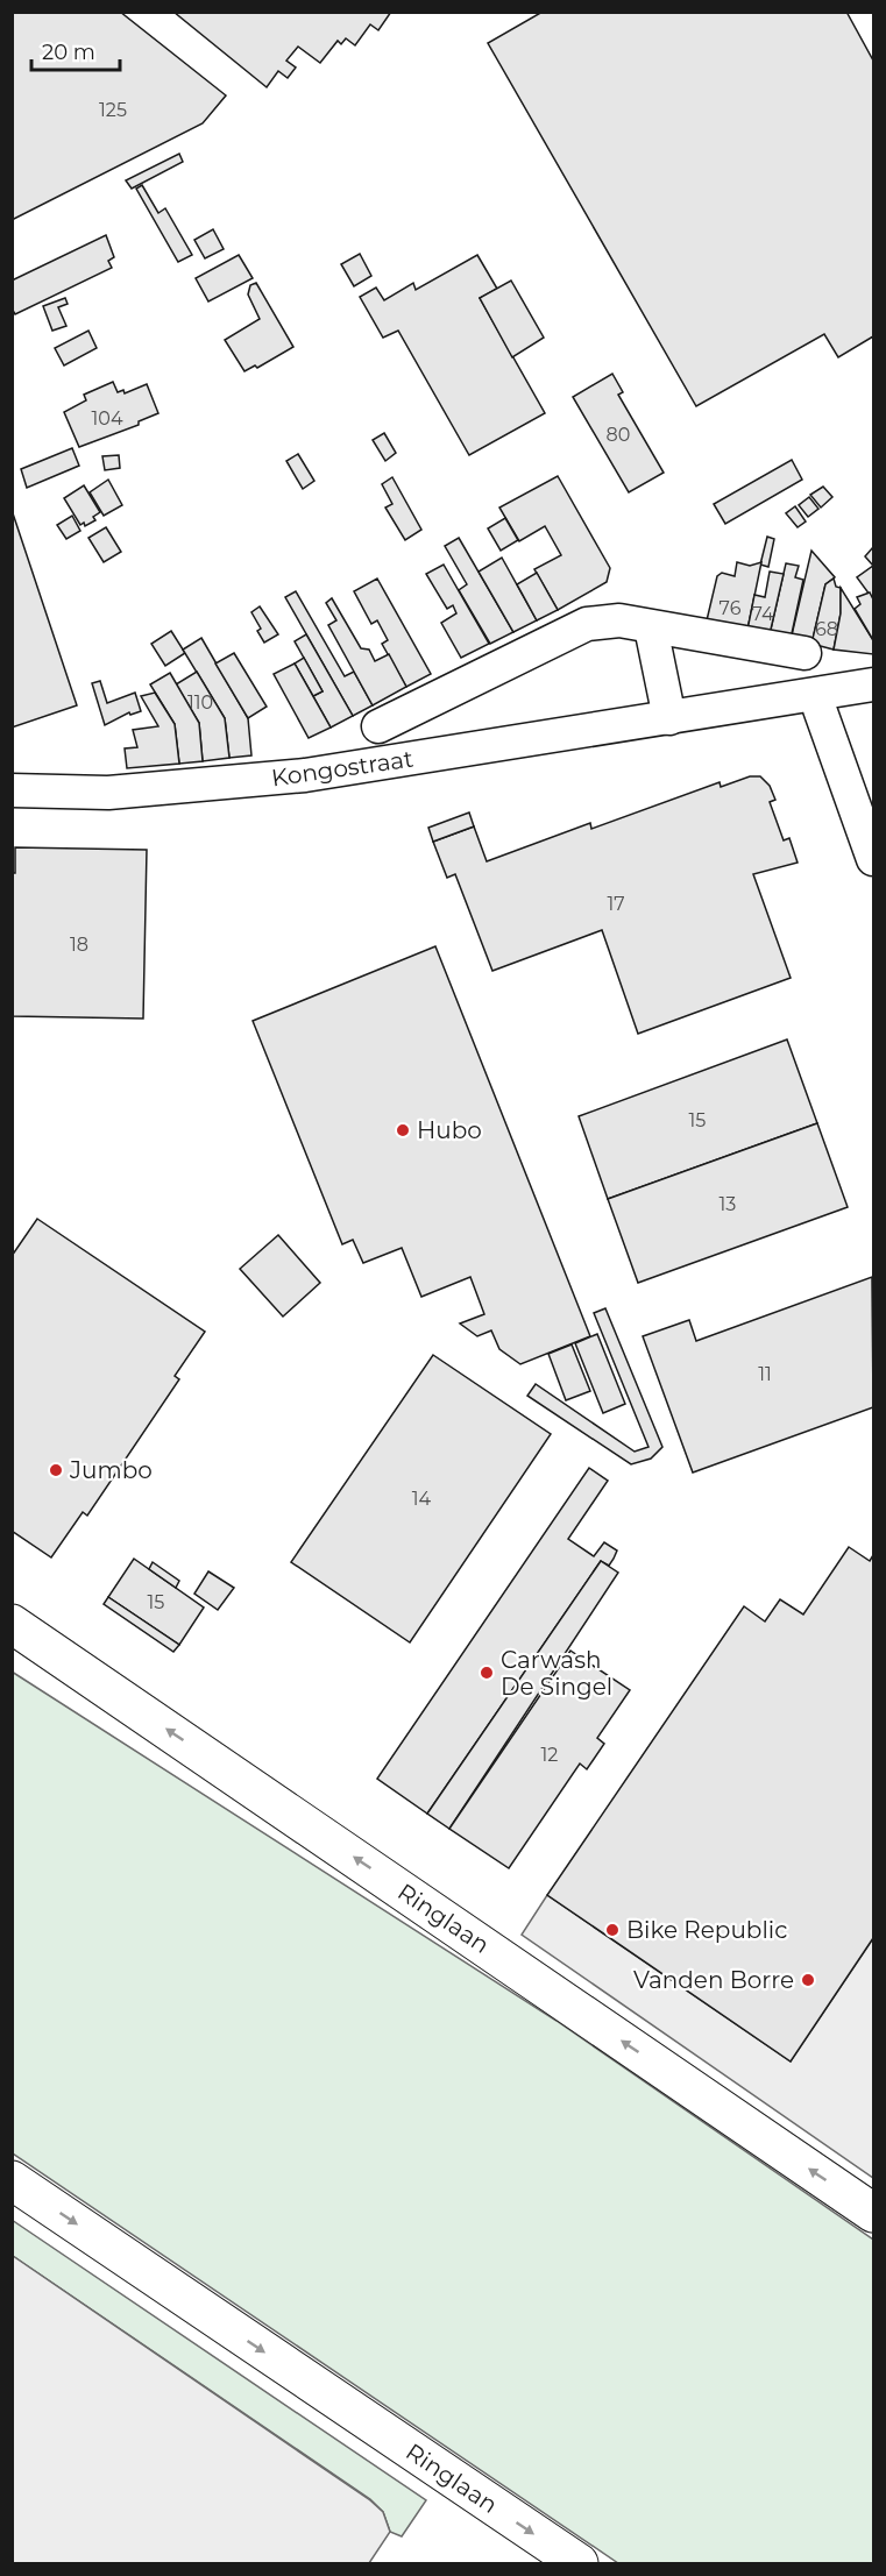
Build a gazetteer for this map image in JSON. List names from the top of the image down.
{
  "streets": {
    "main road": ["Ringlaan"],
    "street": ["Kongostraat"]
  },
  "places": [
    "Hubo",
    "Jumbo",
    "Carwash De Singel",
    "Bike Republic",
    "Vanden Borre"
  ],
  "house_numbers": [
    "125",
    "104",
    "80",
    "76",
    "74",
    "68",
    "110",
    "17",
    "18",
    "15",
    "13",
    "11",
    "14",
    "15",
    "12"
  ],
  "scale_bar": "20 m"
}
